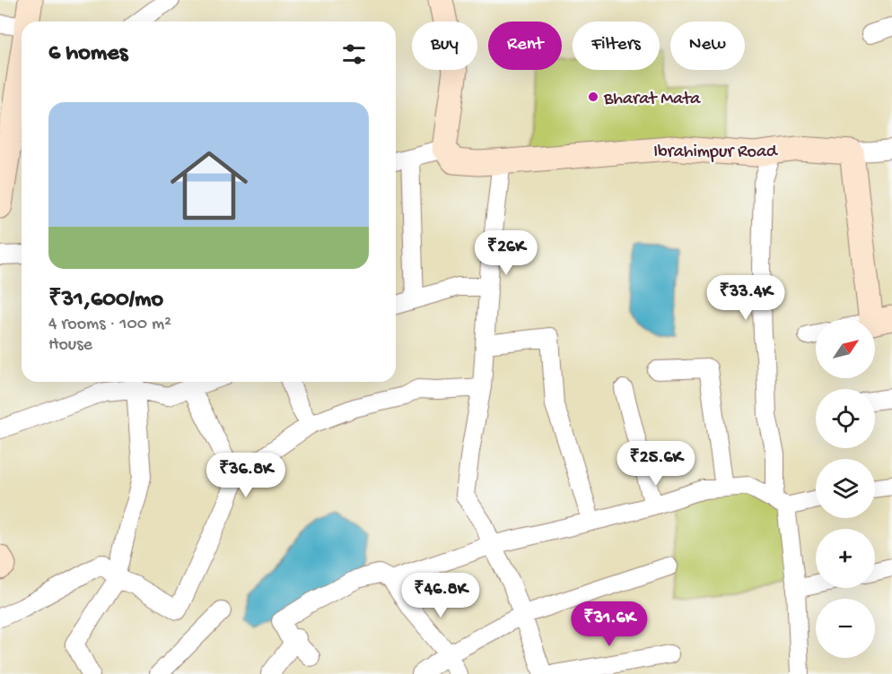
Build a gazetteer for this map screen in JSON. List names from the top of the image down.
{
  "streets": {
    "street": ["Ibrahimpur Road"]
  },
  "places": ["Bharat Mata"],
  "north": "top right",
  "page": {
    "chip": [
      "Buy",
      "Rent",
      "Filters",
      "New"
    ],
    "heading": "6 homes",
    "list": [
      {
        "name": "₹31,600/mo",
        "note": "4 rooms · 100 m² · House"
      }
    ],
    "price": [
      "₹26K",
      "₹33.4K",
      "₹25.6K",
      "₹36.8K",
      "₹46.8K",
      "₹31.6K"
    ],
    "map_buttons": ["+", "−"]
  }
}
